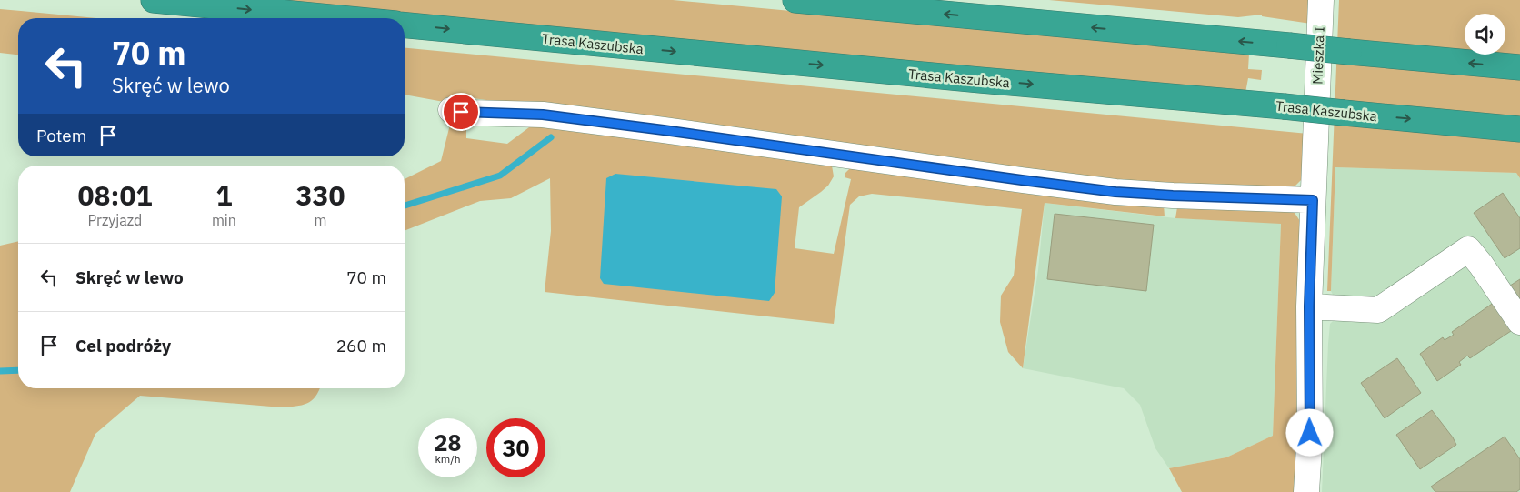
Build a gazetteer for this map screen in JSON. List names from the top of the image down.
{
  "streets": {
    "highway": ["Trasa Kaszubska"],
    "street": ["Mieszka I"]
  },
  "page": {
    "turn": ["70 m", "Skręć w lewo"],
    "then": "Potem",
    "eta": [
      "08:01",
      "Przyjazd",
      "1",
      "min",
      "330",
      "m"
    ],
    "list": [
      {
        "name": "Skręć w lewo",
        "value": "70 m"
      },
      {
        "name": "Cel podróży",
        "value": "260 m"
      }
    ],
    "speed": "28 km/h",
    "limit": "30"
  }
}
